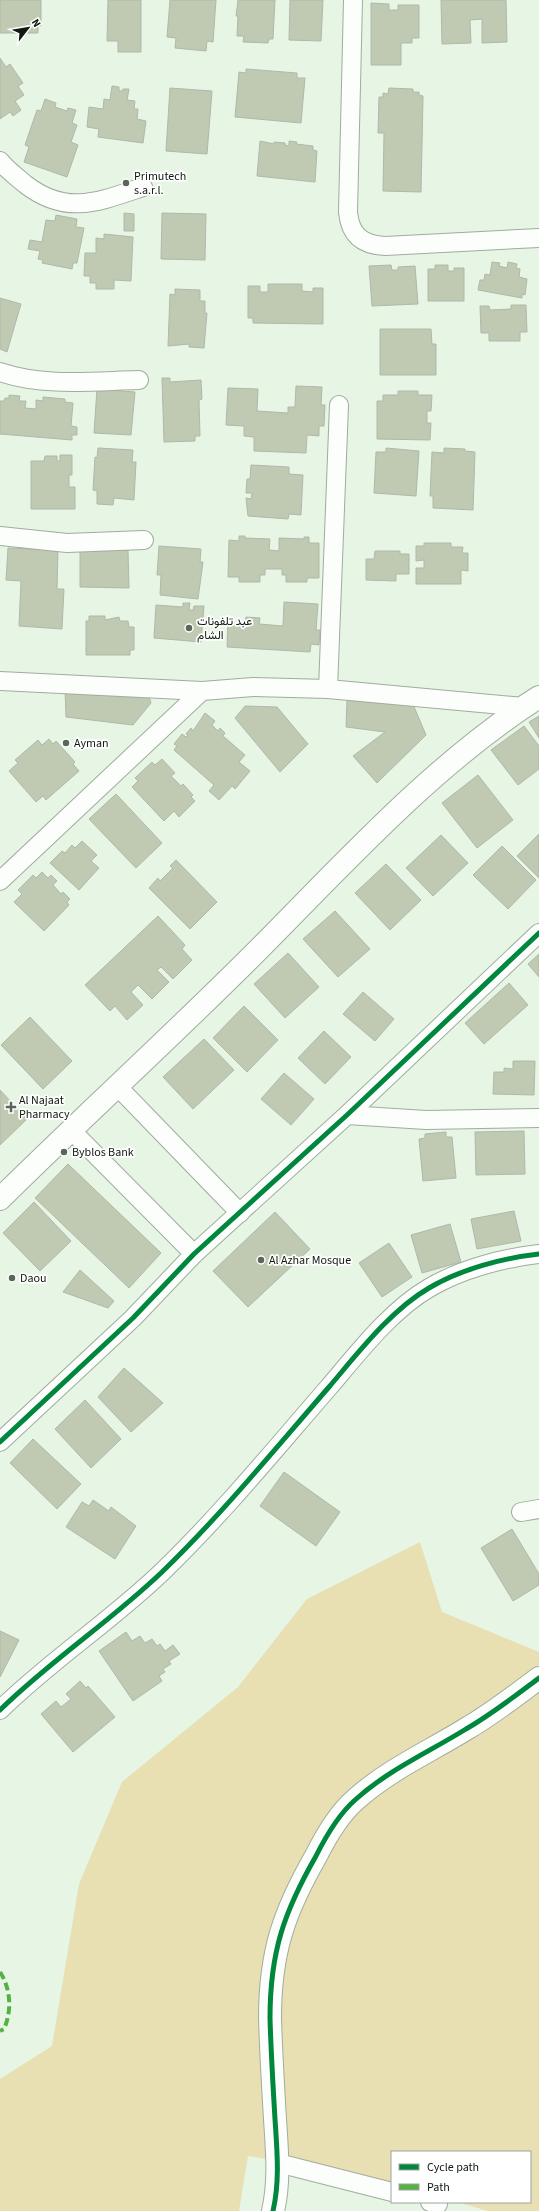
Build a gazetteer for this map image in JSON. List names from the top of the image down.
{
  "places": {
    "other": [
      "Primutech s.a.r.l.",
      "عبد تلفونات الشام",
      "Ayman",
      "Byblos Bank",
      "Al Azhar Mosque",
      "Daou"
    ],
    "health": ["Al Najaat Pharmacy"]
  },
  "legend": ["Cycle path", "Path"],
  "north": "top right"
}
